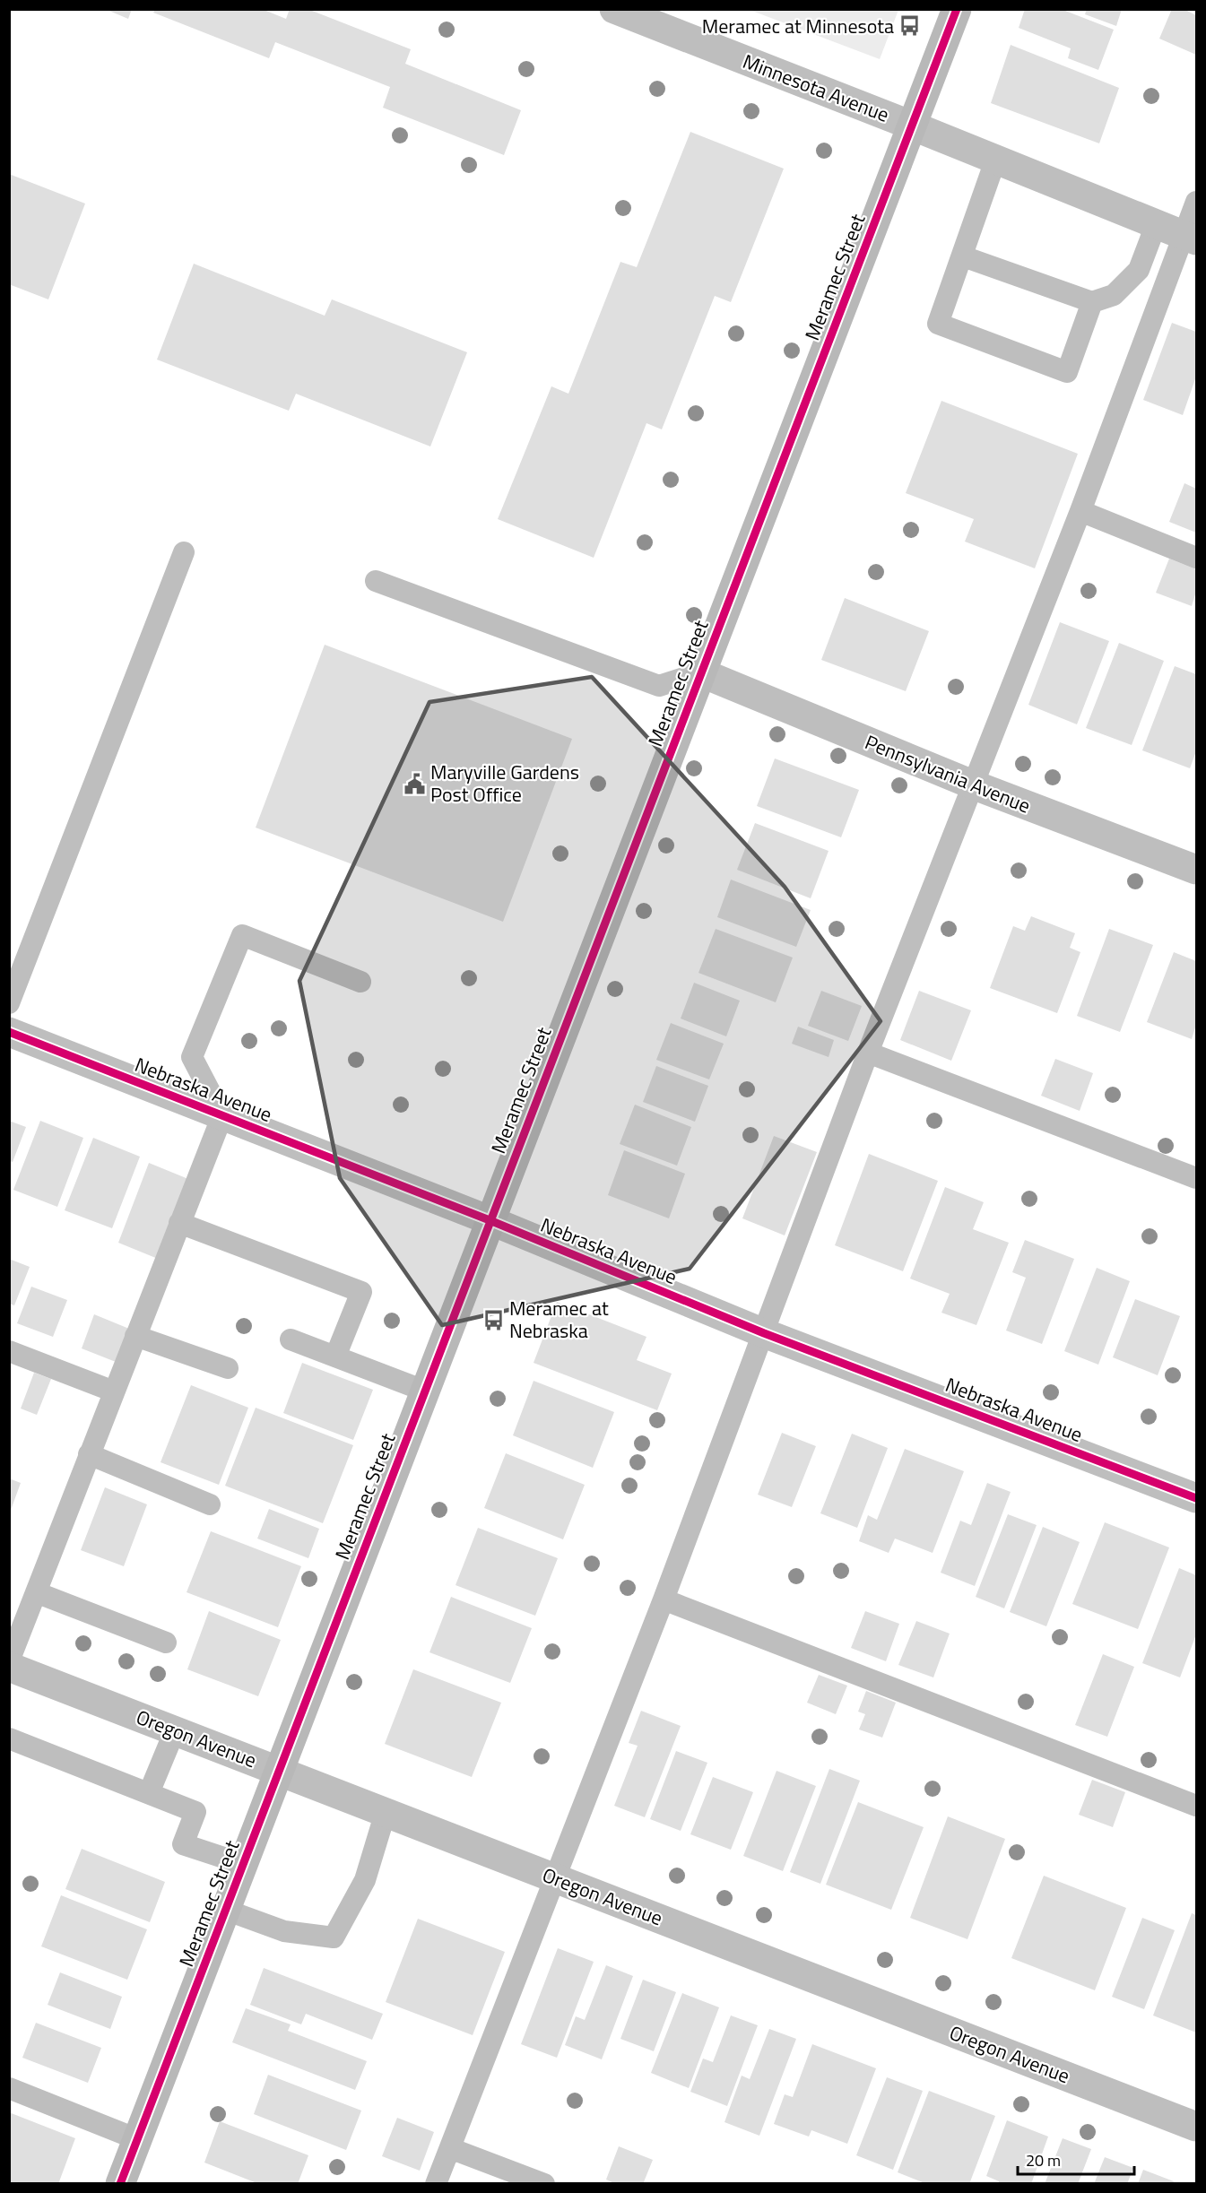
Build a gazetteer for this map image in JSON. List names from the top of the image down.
{
  "streets": {
    "street": [
      "Minnesota Avenue",
      "Meramec Street",
      "Pennsylvania Avenue",
      "Nebraska Avenue",
      "Oregon Avenue"
    ]
  },
  "crossings": [
    ["Minnesota Avenue", "Meramec Street"],
    ["Meramec Street", "Pennsylvania Avenue"],
    ["Meramec Street", "Nebraska Avenue"],
    ["Meramec Street", "Oregon Avenue"]
  ],
  "places": {
    "bus stop": ["Meramec at Minnesota", "Meramec at Nebraska"],
    "public building": ["Maryville Gardens Post Office"]
  },
  "scale_bar": "20 m"
}
